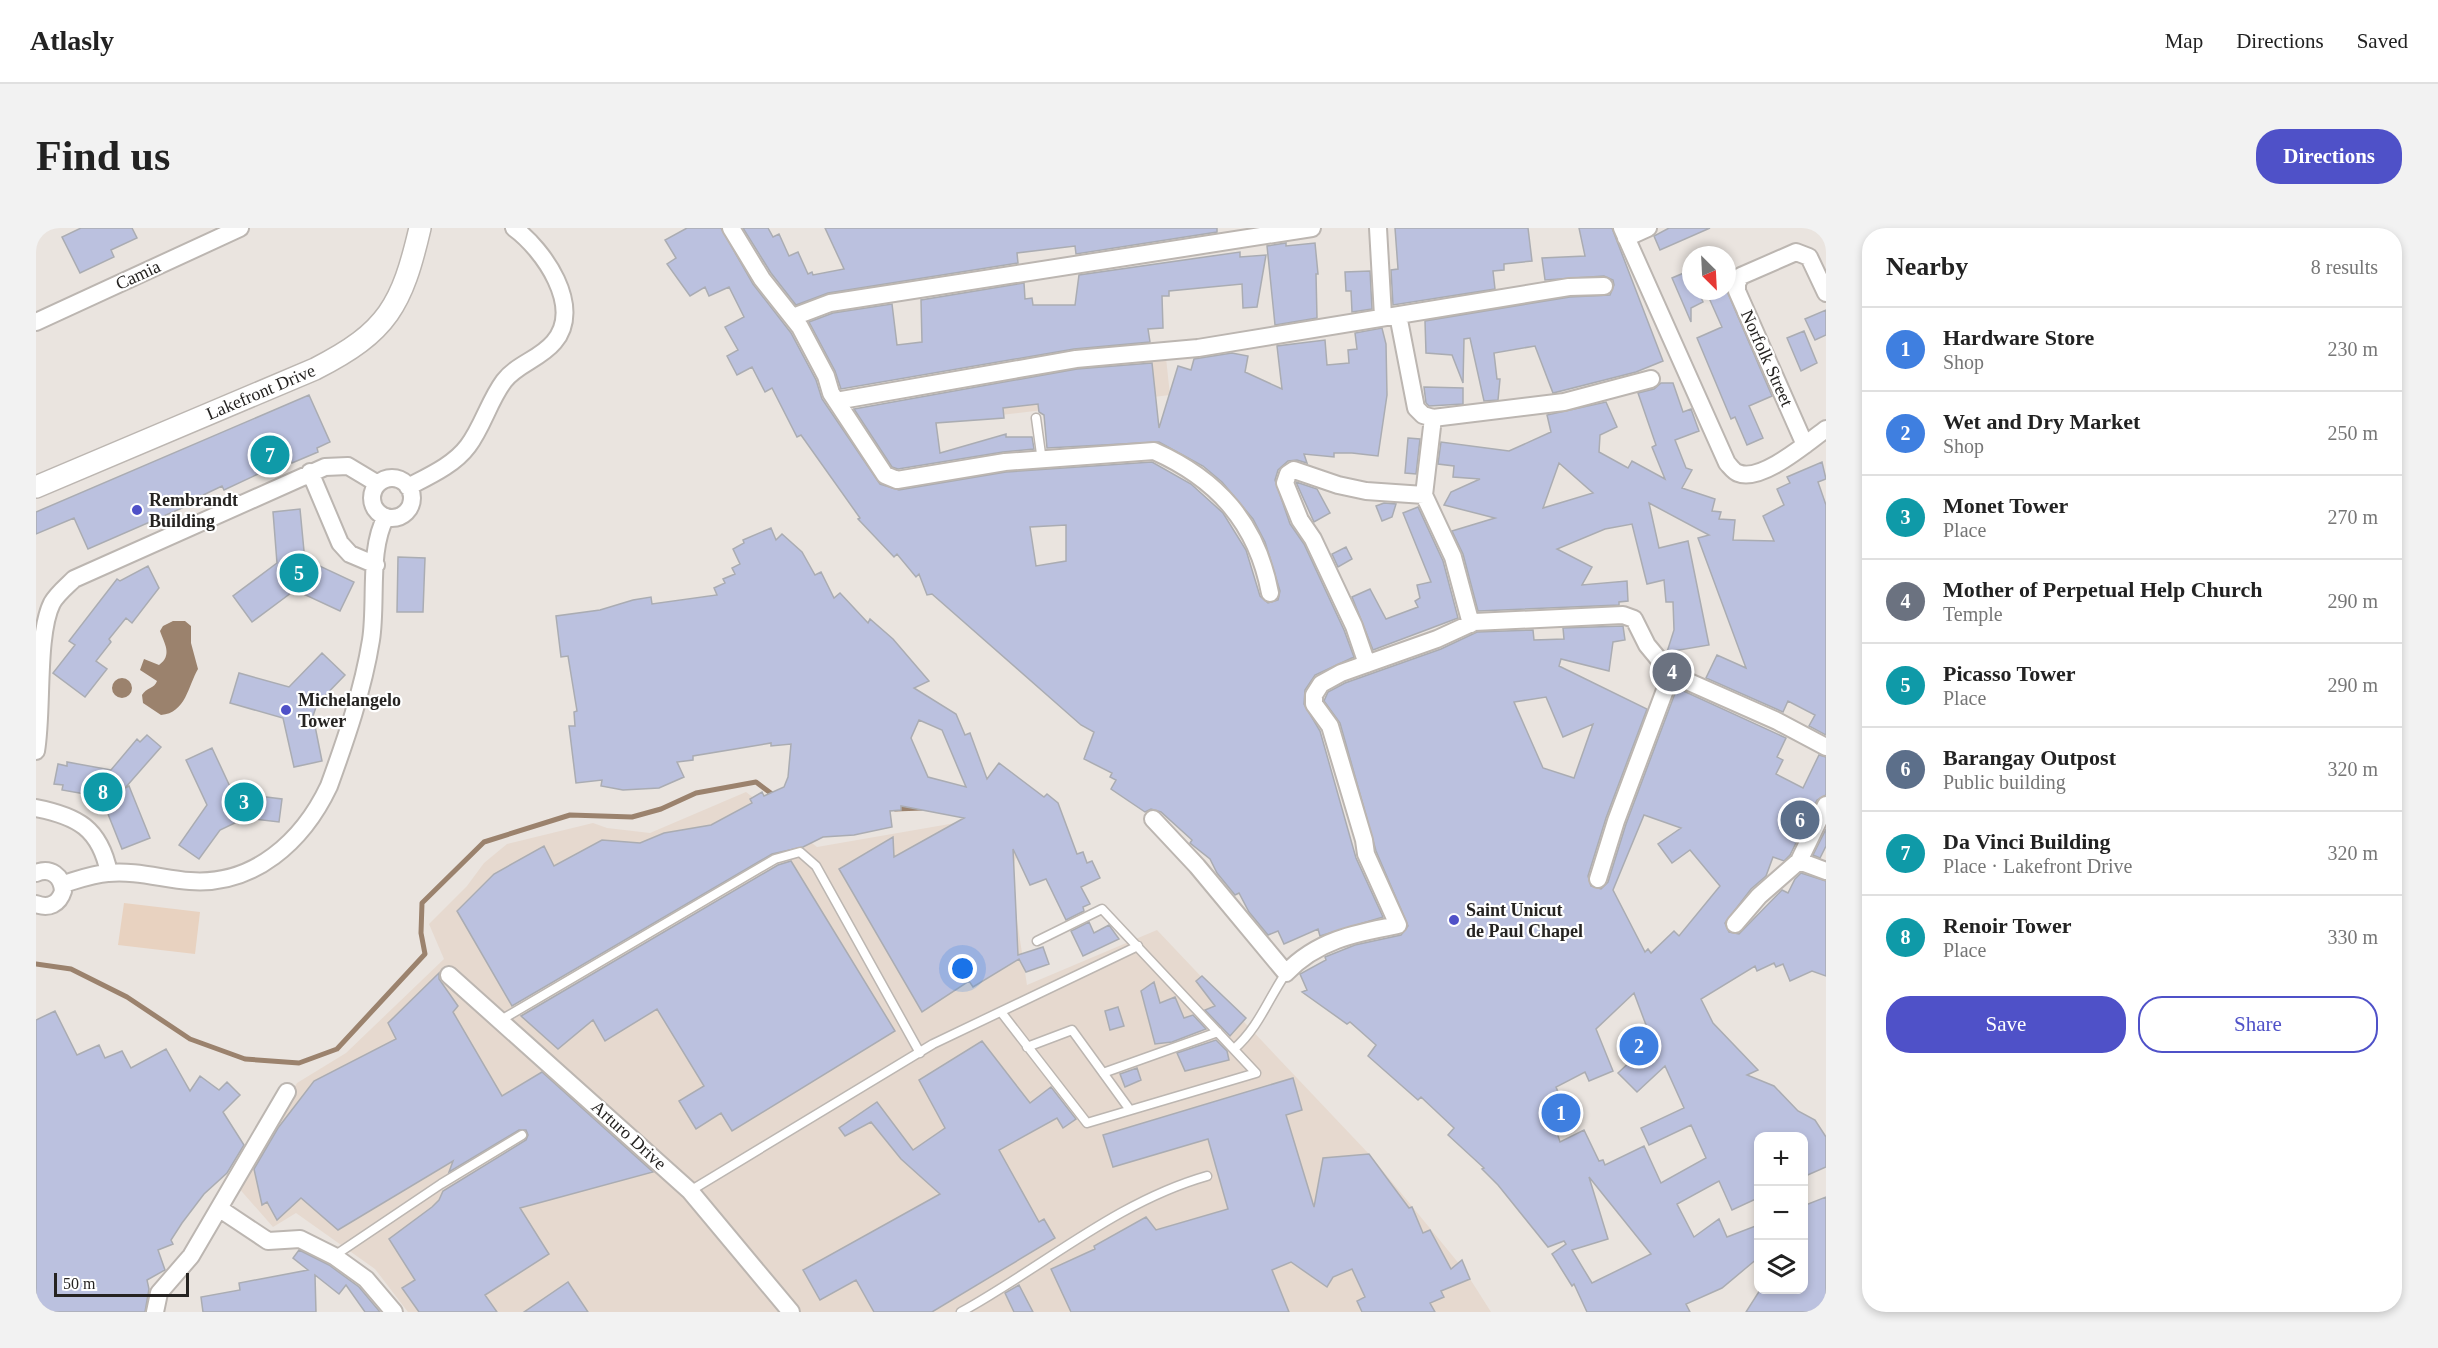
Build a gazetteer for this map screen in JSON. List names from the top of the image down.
{
  "streets": {
    "street": [
      "Camia",
      "Norfolk Street",
      "Lakefront Drive",
      "Arturo Drive"
    ]
  },
  "places": ["Rembrandt Building", "Michelangelo Tower", "Saint Unicut de Paul Chapel"],
  "scale_bar": "50 m",
  "north": "bottom right",
  "page": {
    "header": "Atlasly",
    "nav": ["Map", "Directions", "Saved"],
    "buttons": [
      "Directions",
      ["Save", "Share"]
    ],
    "title": "Find us",
    "heading": ["Nearby", "8 results"],
    "list": [
      {
        "mark": "1",
        "name": "Hardware Store",
        "note": "Shop",
        "value": "230 m"
      },
      {
        "mark": "2",
        "name": "Wet and Dry Market",
        "note": "Shop",
        "value": "250 m"
      },
      {
        "mark": "3",
        "name": "Monet Tower",
        "note": "Place",
        "value": "270 m"
      },
      {
        "mark": "4",
        "name": "Mother of Perpetual Help Church",
        "note": "Temple",
        "value": "290 m"
      },
      {
        "mark": "5",
        "name": "Picasso Tower",
        "note": "Place",
        "value": "290 m"
      },
      {
        "mark": "6",
        "name": "Barangay Outpost",
        "note": "Public building",
        "value": "320 m"
      },
      {
        "mark": "7",
        "name": "Da Vinci Building",
        "note": "Place · Lakefront Drive",
        "value": "320 m"
      },
      {
        "mark": "8",
        "name": "Renoir Tower",
        "note": "Place",
        "value": "330 m"
      }
    ],
    "pins": [
      "7",
      "5",
      "4",
      "8",
      "3",
      "6",
      "2",
      "1"
    ],
    "map_buttons": ["+", "−"],
    "scale": "50 m"
  }
}
